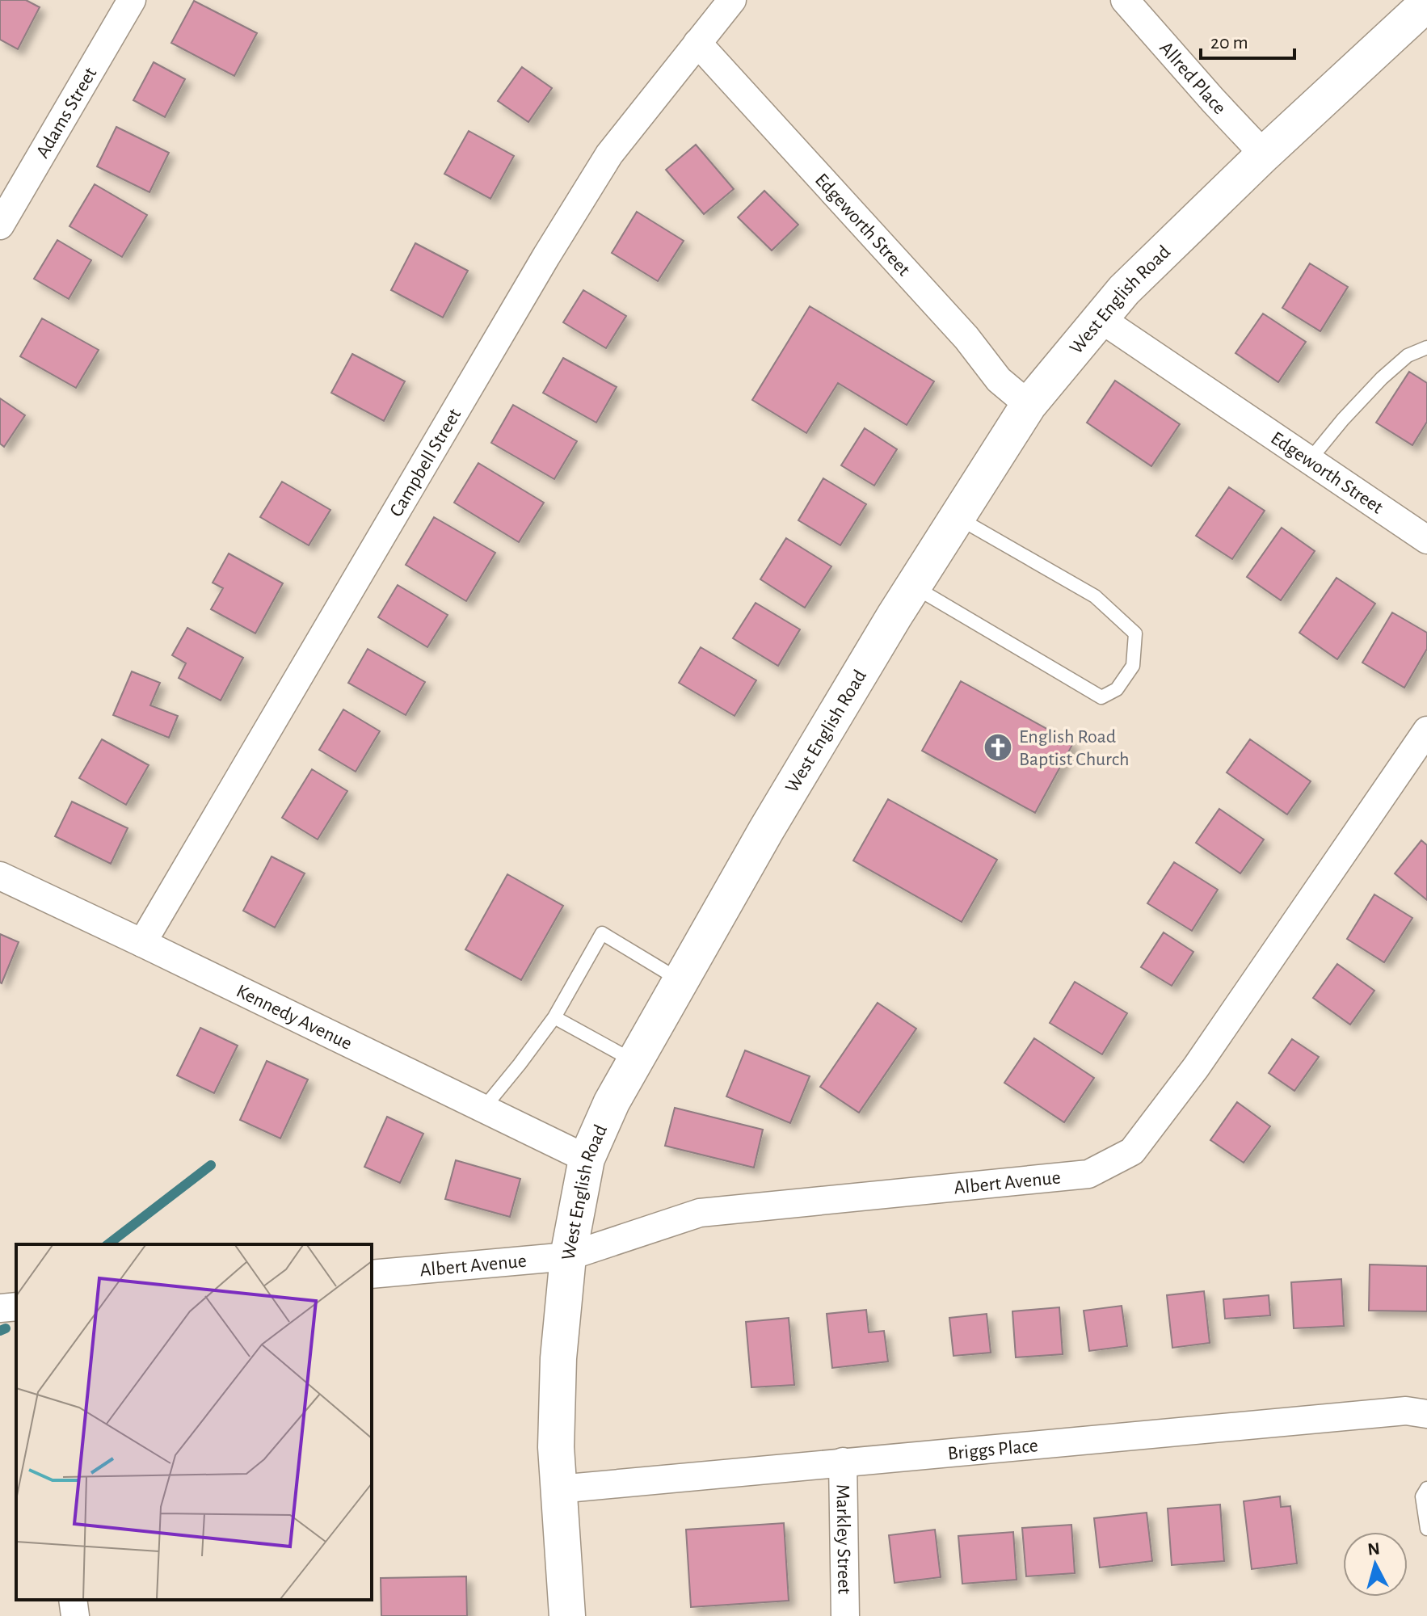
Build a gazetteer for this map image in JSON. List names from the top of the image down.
{
  "streets": {
    "main road": ["West English Road"],
    "street": [
      "Allred Place",
      "Adams Street",
      "Edgeworth Street",
      "Campbell Street",
      "Kennedy Avenue",
      "Albert Avenue",
      "Briggs Place",
      "Markley Street"
    ]
  },
  "crossings": [
    ["Allred Place", "West English Road"],
    ["Edgeworth Street", "West English Road"],
    ["Edgeworth Street", "Campbell Street"],
    ["West English Road", "Kennedy Avenue"],
    ["West English Road", "Albert Avenue"],
    ["West English Road", "Briggs Place"],
    ["Campbell Street", "Kennedy Avenue"],
    ["Briggs Place", "Markley Street"]
  ],
  "places": {
    "church": ["English Road Baptist Church"]
  },
  "scale_bar": "20 m",
  "north": "top"
}
